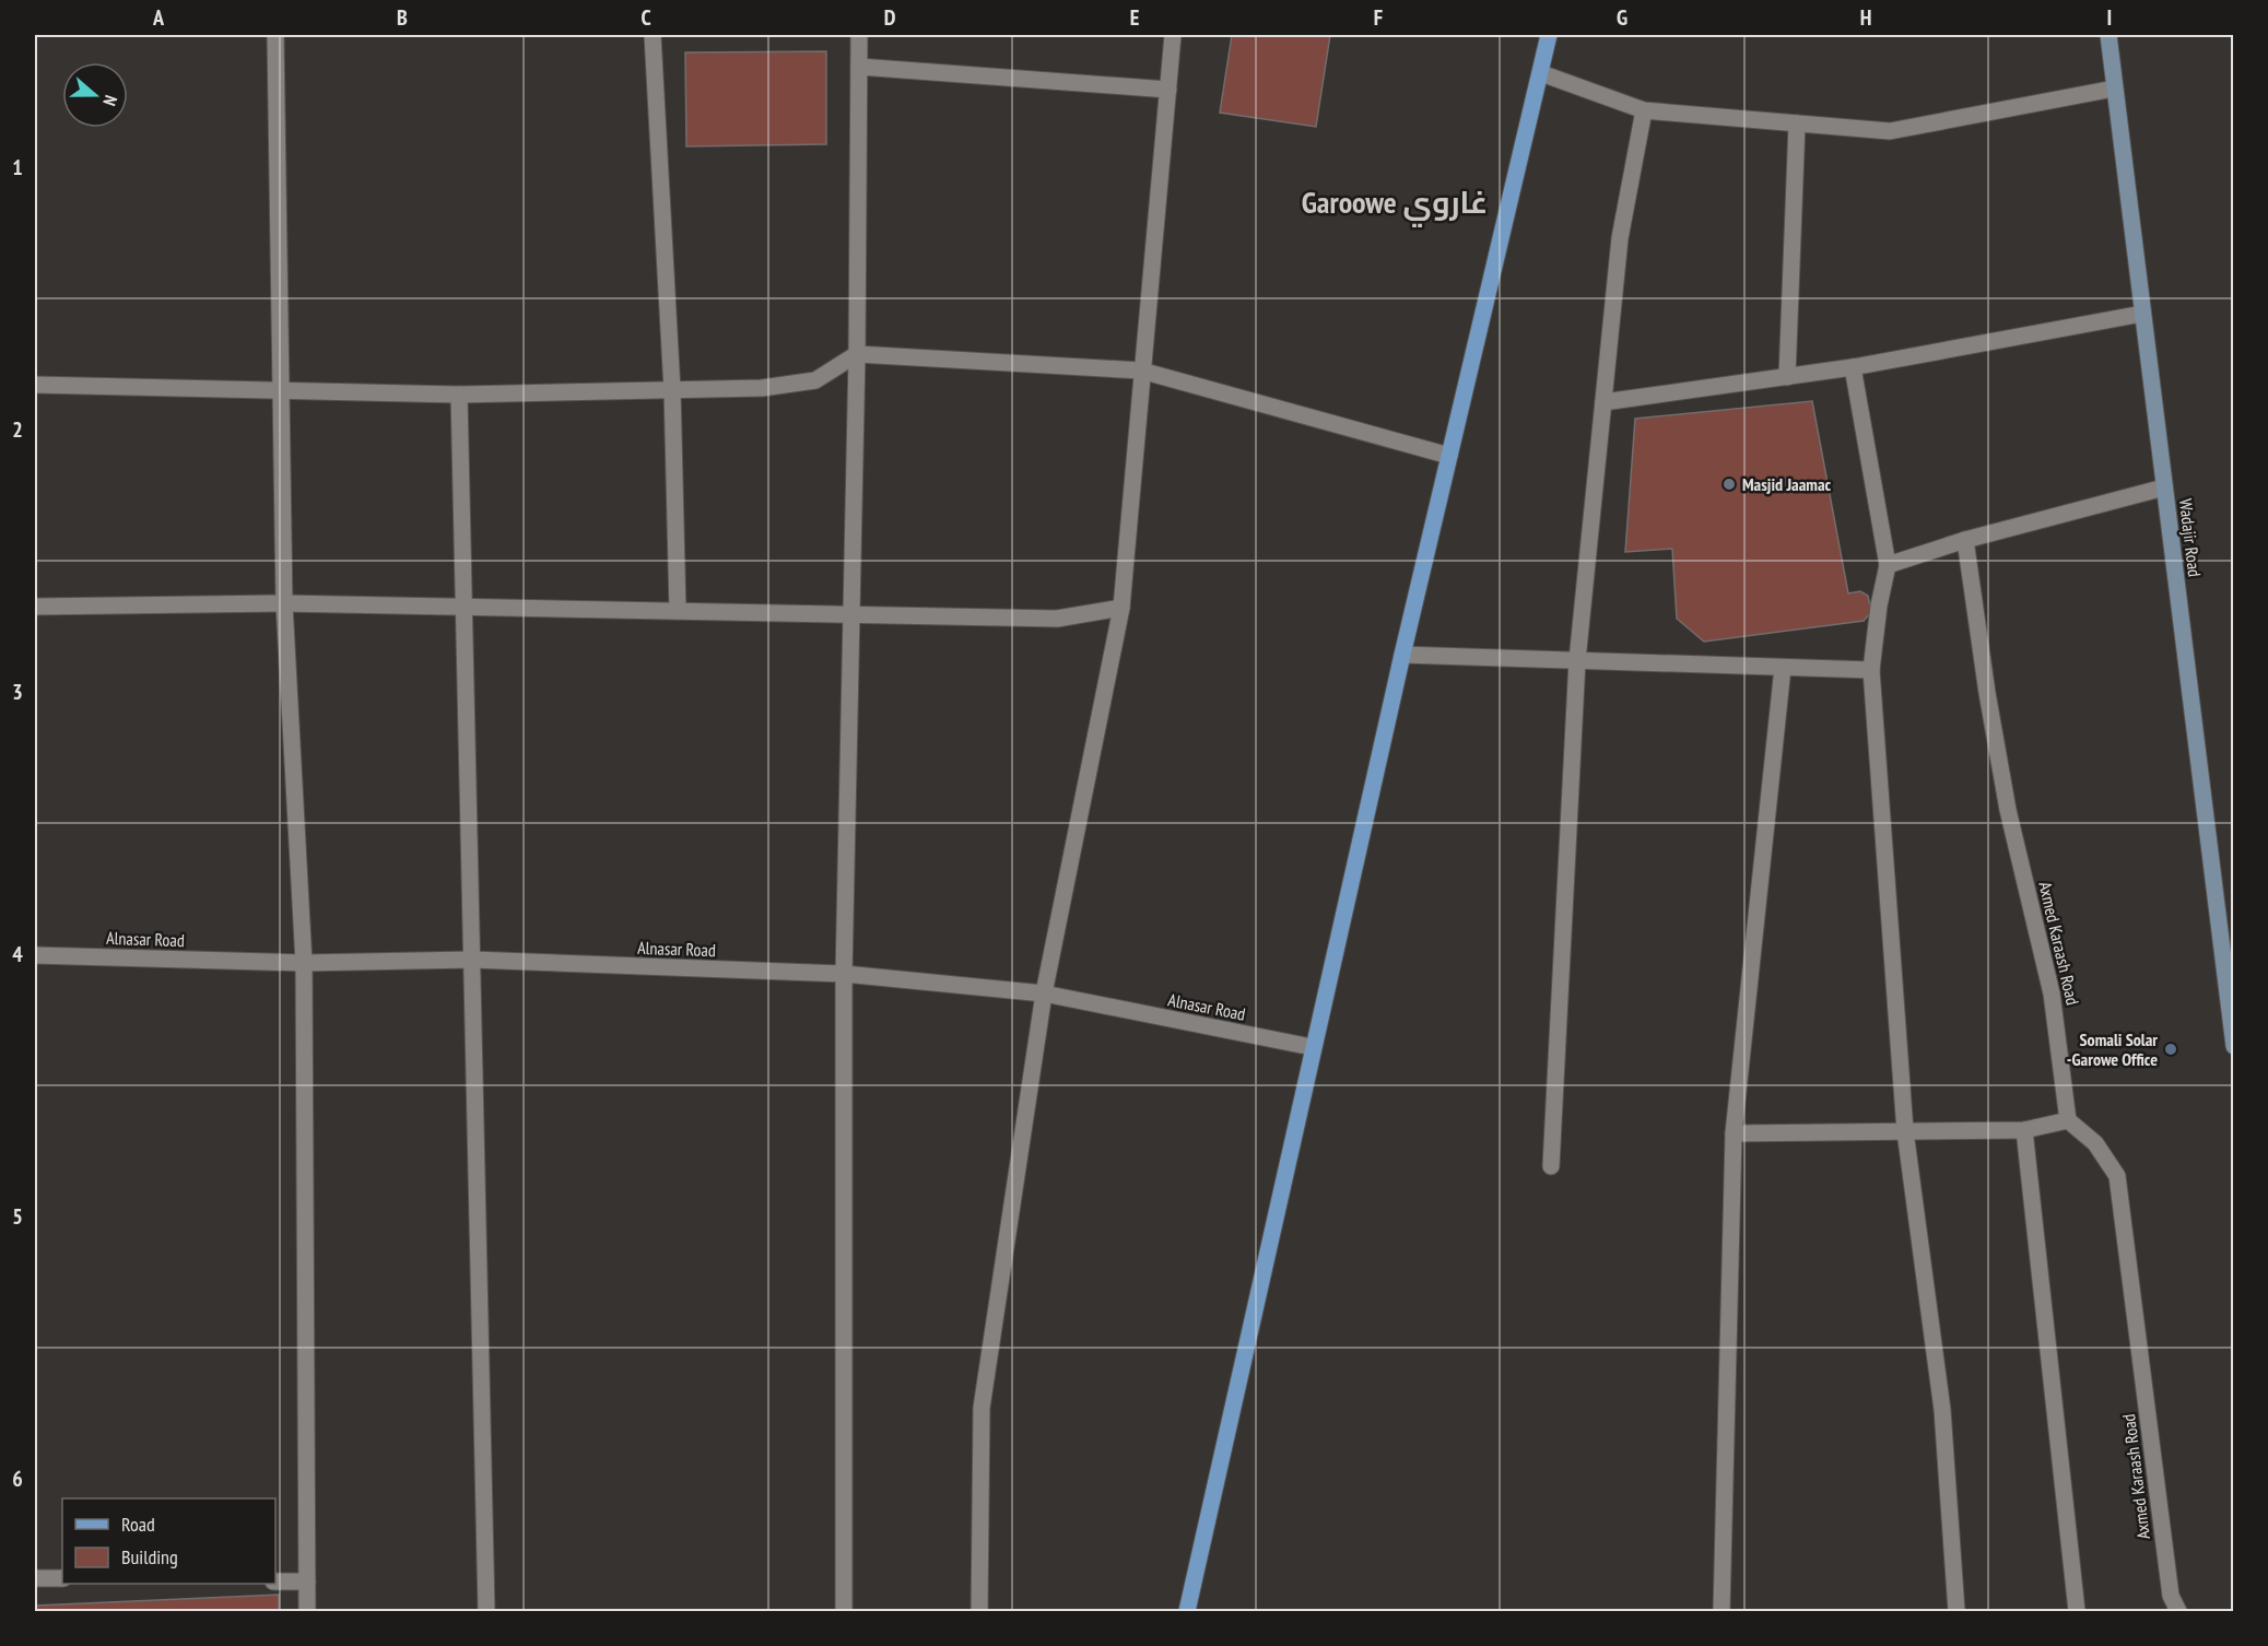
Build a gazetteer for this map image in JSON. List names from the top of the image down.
{
  "streets": {
    "street": ["Wadajir Road", "Alnasar Road", "Axmed Karaash Road"]
  },
  "districts": ["Garoowe غاروي"],
  "places": ["Masjid Jaamac", "Somali Solar -Garowe Office"],
  "legend": ["Road", "Building"],
  "north": "right",
  "grid": {
    "columns": [
      "A",
      "B",
      "C",
      "D",
      "E",
      "F",
      "G",
      "H",
      "I"
    ],
    "rows": [
      "1",
      "2",
      "3",
      "4",
      "5",
      "6"
    ]
  }
}
